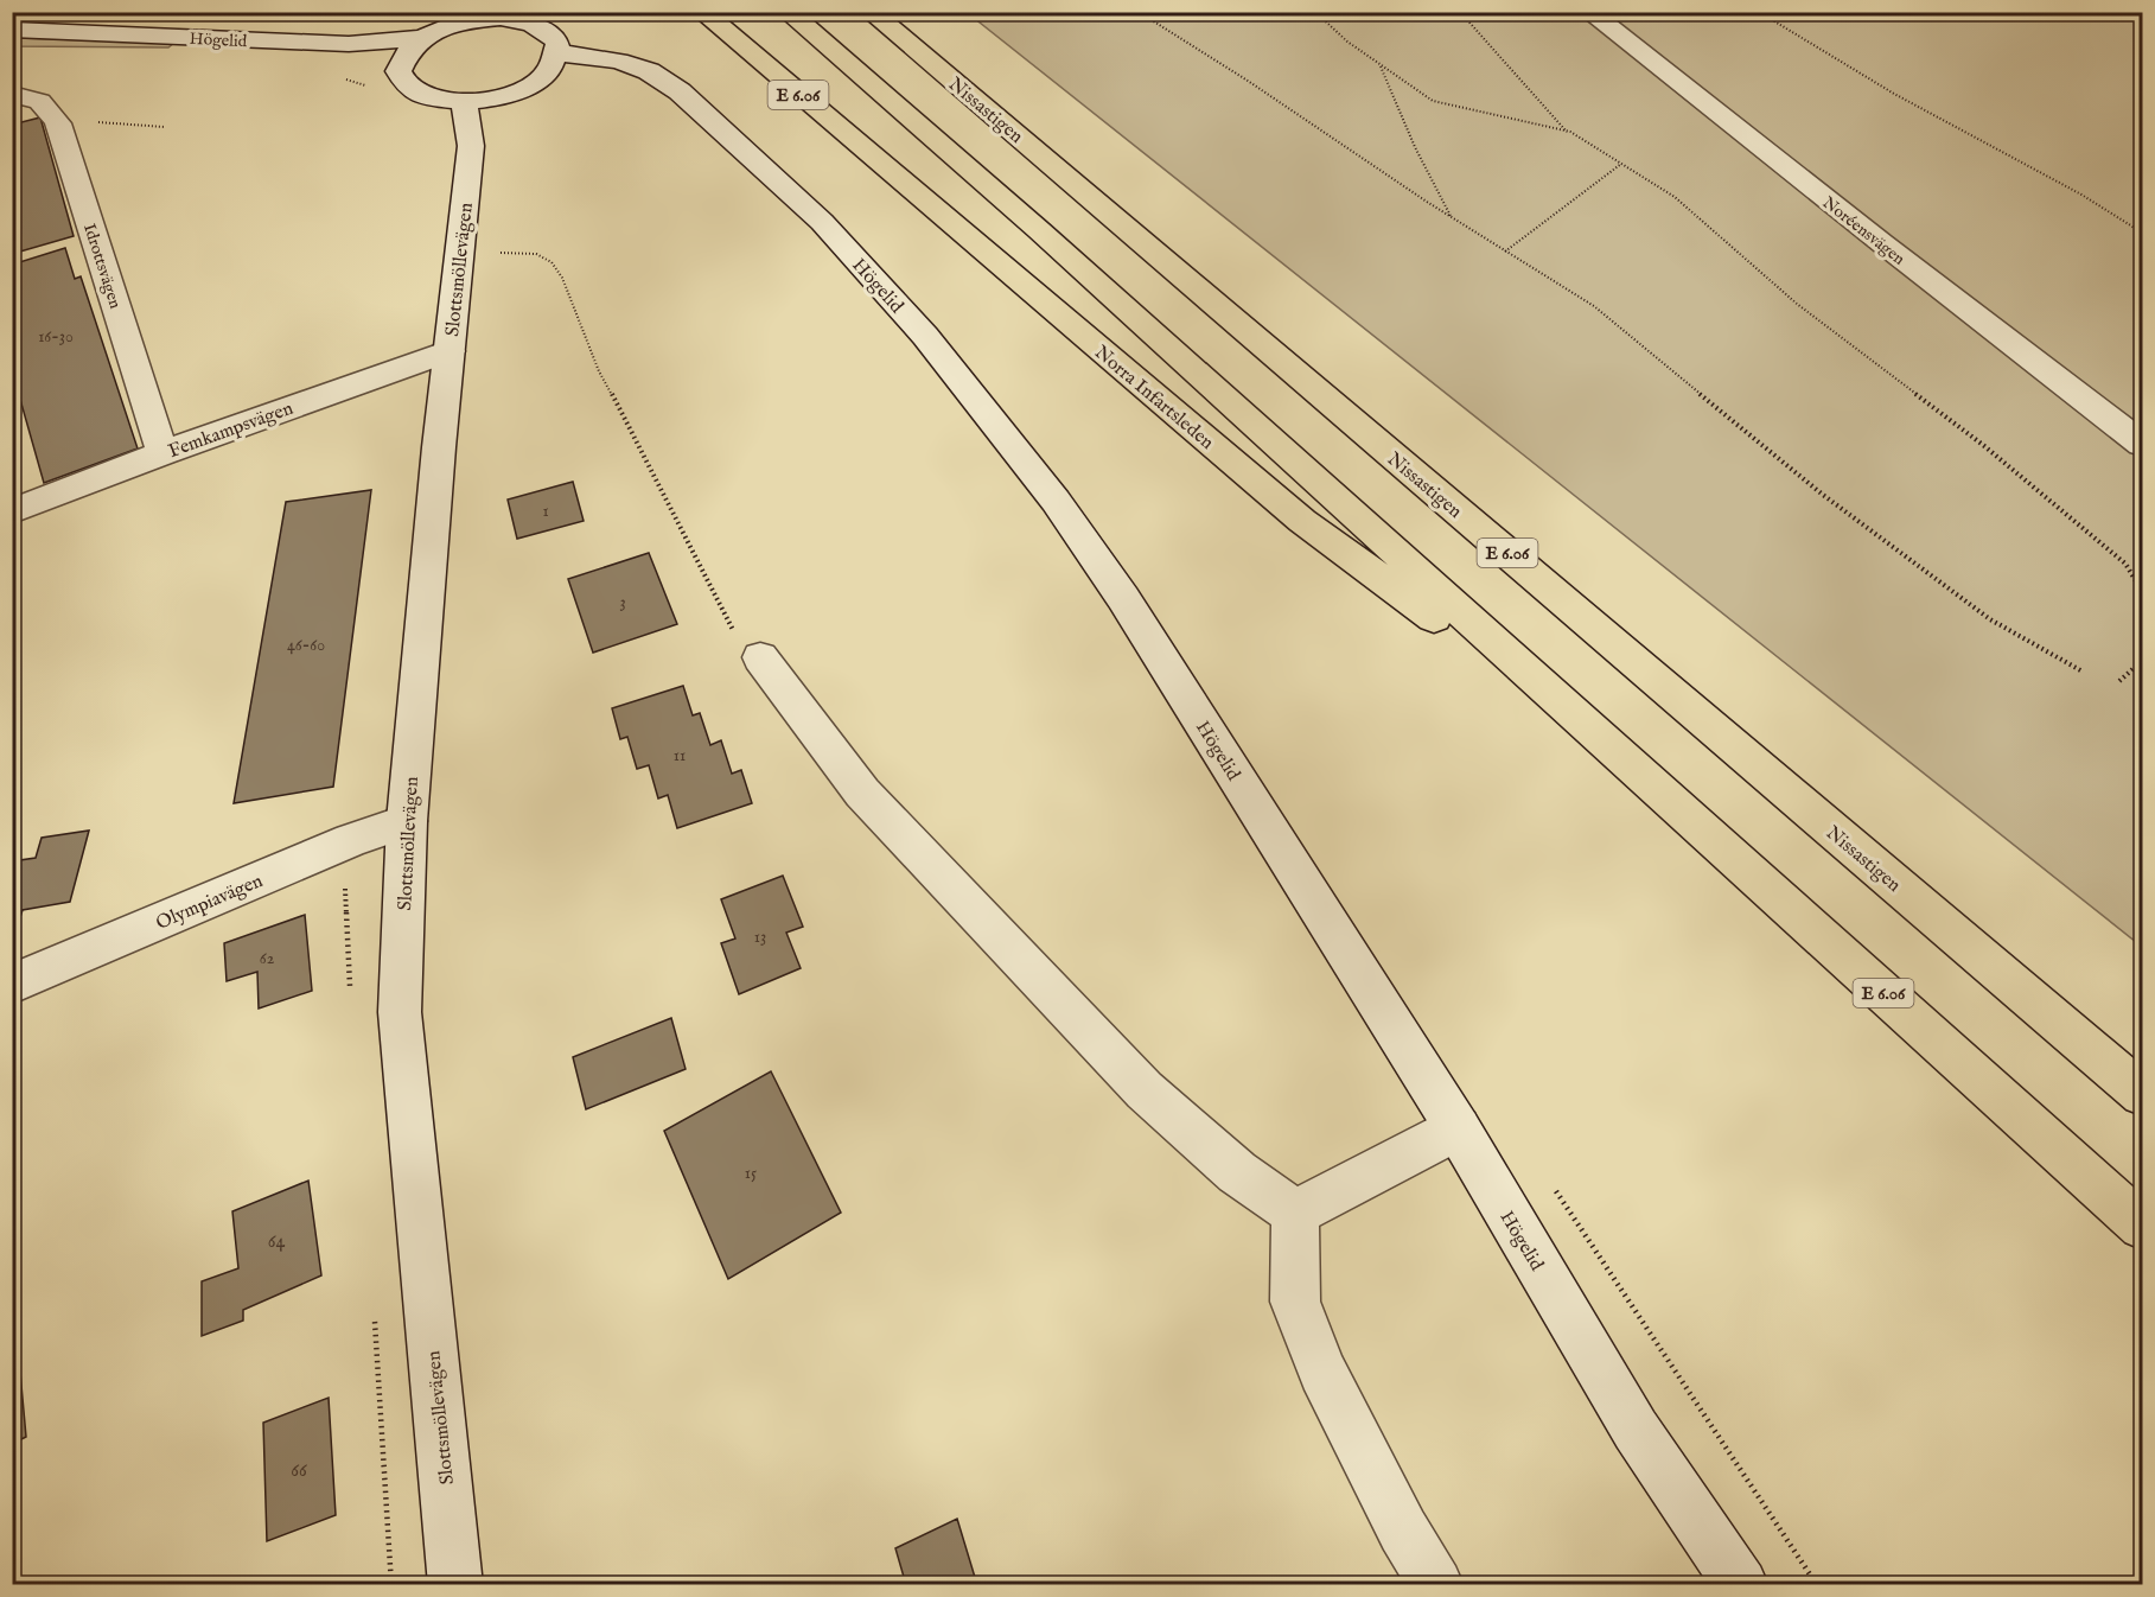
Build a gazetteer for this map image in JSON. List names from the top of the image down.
{
  "streets": {
    "highway": ["E 6.06", "Nissastigen", "Norra Infartsleden"],
    "street": [
      "Högelid",
      "Noréensvägen",
      "Idrottsvägen",
      "Slottsmöllevägen",
      "Femkampsvägen",
      "Olympiavägen"
    ]
  },
  "crossings": [
    ["E 6.06", "Norra Infartsleden"],
    ["Idrottsvägen", "Femkampsvägen"],
    ["Slottsmöllevägen", "Femkampsvägen"],
    ["Slottsmöllevägen", "Olympiavägen"]
  ],
  "house_numbers": [
    "16-30",
    "1",
    "3",
    "46-60",
    "11",
    "13",
    "62",
    "15",
    "64",
    "66"
  ]
}
